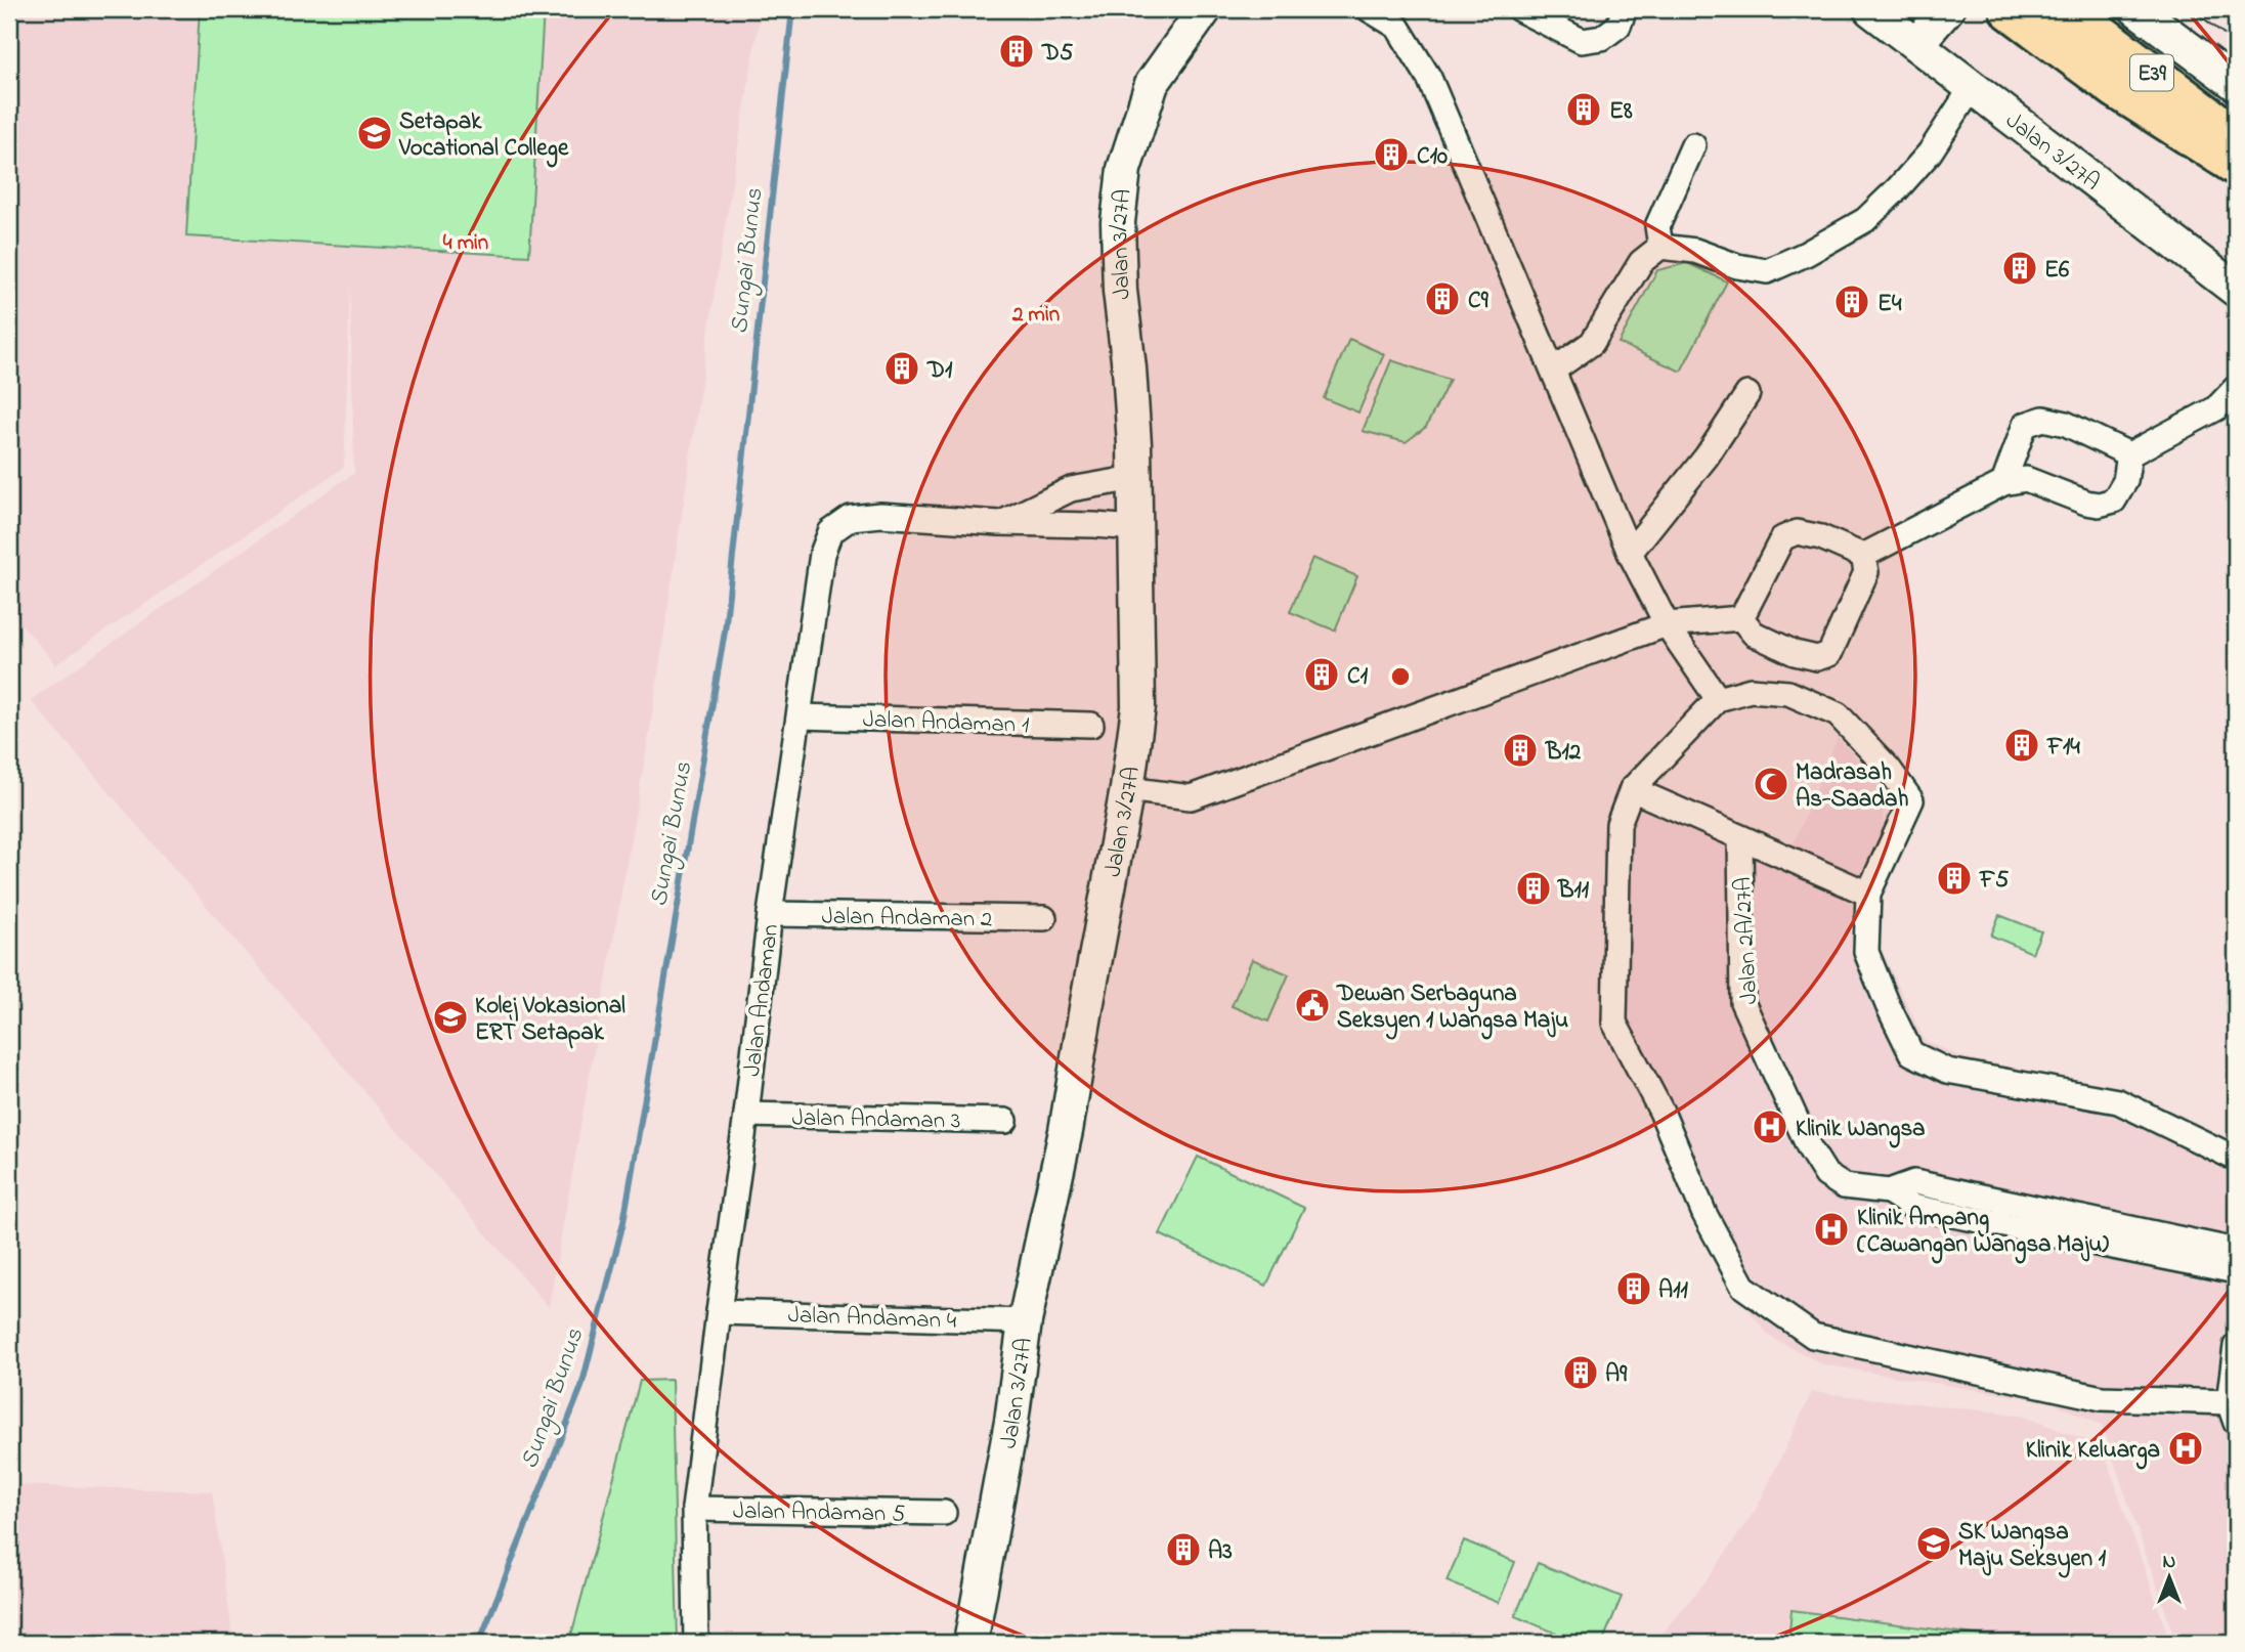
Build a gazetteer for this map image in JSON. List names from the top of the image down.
{
  "streets": {
    "highway": ["E39"],
    "street": [
      "Jalan 3/27A",
      "Jalan Andaman 1",
      "Jalan Andaman 2",
      "Jalan 2A/27A",
      "Jalan Andaman",
      "Jalan Andaman 3",
      "Jalan Andaman 4",
      "Jalan Andaman 5"
    ]
  },
  "crossings": [
    ["Jalan 3/27A", "Jalan Andaman"],
    ["Jalan 3/27A", "Jalan Andaman 4"],
    ["Jalan Andaman 1", "Jalan Andaman"],
    ["Jalan Andaman 2", "Jalan Andaman"],
    ["Jalan Andaman", "Jalan Andaman 3"],
    ["Jalan Andaman", "Jalan Andaman 4"],
    ["Jalan Andaman", "Jalan Andaman 5"]
  ],
  "water": ["Sungai Bunus"],
  "places": {
    "building": [
      "D5",
      "E8",
      "C10",
      "E6",
      "C9",
      "E4",
      "D1",
      "C1",
      "F14",
      "B12",
      "F5",
      "B11",
      "A11",
      "A9",
      "A3"
    ],
    "school or university": ["Setapak Vocational College", "Kolej Vokasional ERT Setapak", "SK Wangsa Maju Seksyen 1"],
    "mosque": ["Madrasah As-Saadah"],
    "public building": ["Dewan Serbaguna Seksyen 1 Wangsa Maju"],
    "hospital": ["Klinik Wangsa", "Klinik Ampang (Cawangan Wangsa Maju)", "Klinik Keluarga"]
  },
  "north": "top",
  "rings": ["4 min", "2 min"]
}
